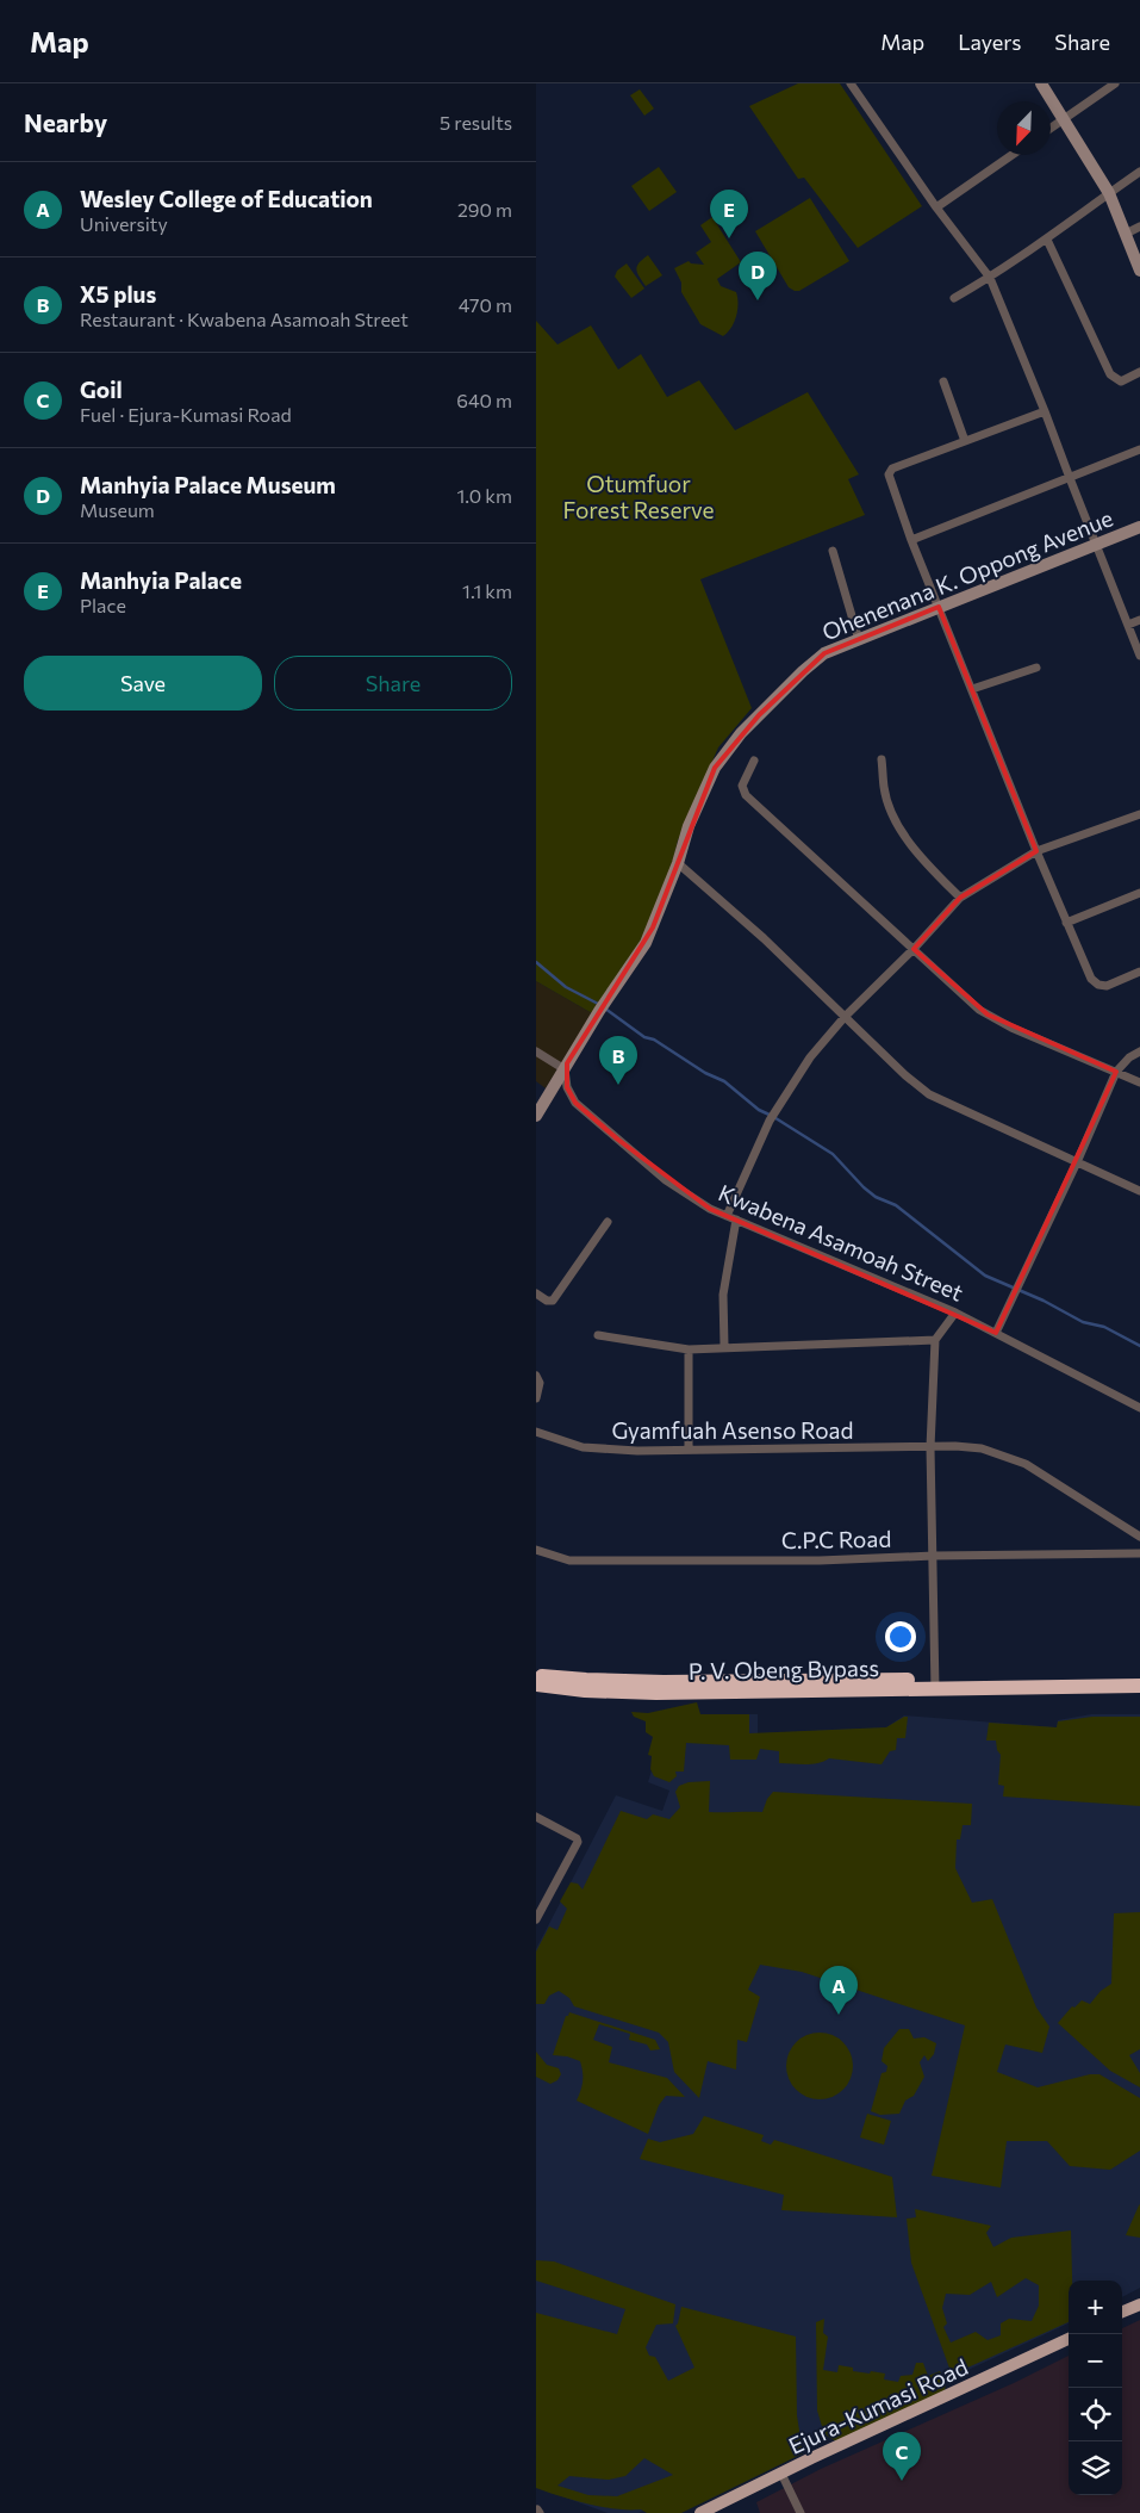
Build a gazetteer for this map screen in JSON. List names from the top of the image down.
{
  "streets": {
    "highway": ["P. V. Obeng Bypass"],
    "main road": ["Ejura-Kumasi Road"],
    "street": [
      "Ohenenana K. Oppong Avenue",
      "Kwabena Asamoah Street",
      "Gyamfuah Asenso Road",
      "C.P.C Road"
    ]
  },
  "crossings": [
    ["Ohenenana K. Oppong Avenue", "Kwabena Asamoah Street"]
  ],
  "parks": ["Otumfuor Forest Reserve"],
  "north": "bottom left",
  "page": {
    "header": "Map",
    "nav": ["Map", "Layers", "Share"],
    "heading": ["Nearby", "5 results"],
    "list": [
      {
        "mark": "A",
        "name": "Wesley College of Education",
        "note": "University",
        "value": "290 m"
      },
      {
        "mark": "B",
        "name": "X5 plus",
        "note": "Restaurant · Kwabena Asamoah Street",
        "value": "470 m"
      },
      {
        "mark": "C",
        "name": "Goil",
        "note": "Fuel · Ejura-Kumasi Road",
        "value": "640 m"
      },
      {
        "mark": "D",
        "name": "Manhyia Palace Museum",
        "note": "Museum",
        "value": "1.0 km"
      },
      {
        "mark": "E",
        "name": "Manhyia Palace",
        "note": "Place",
        "value": "1.1 km"
      }
    ],
    "pins": [
      "E",
      "D",
      "B",
      "A",
      "C"
    ],
    "buttons": ["Save", "Share"],
    "map_buttons": ["+", "−"]
  }
}
